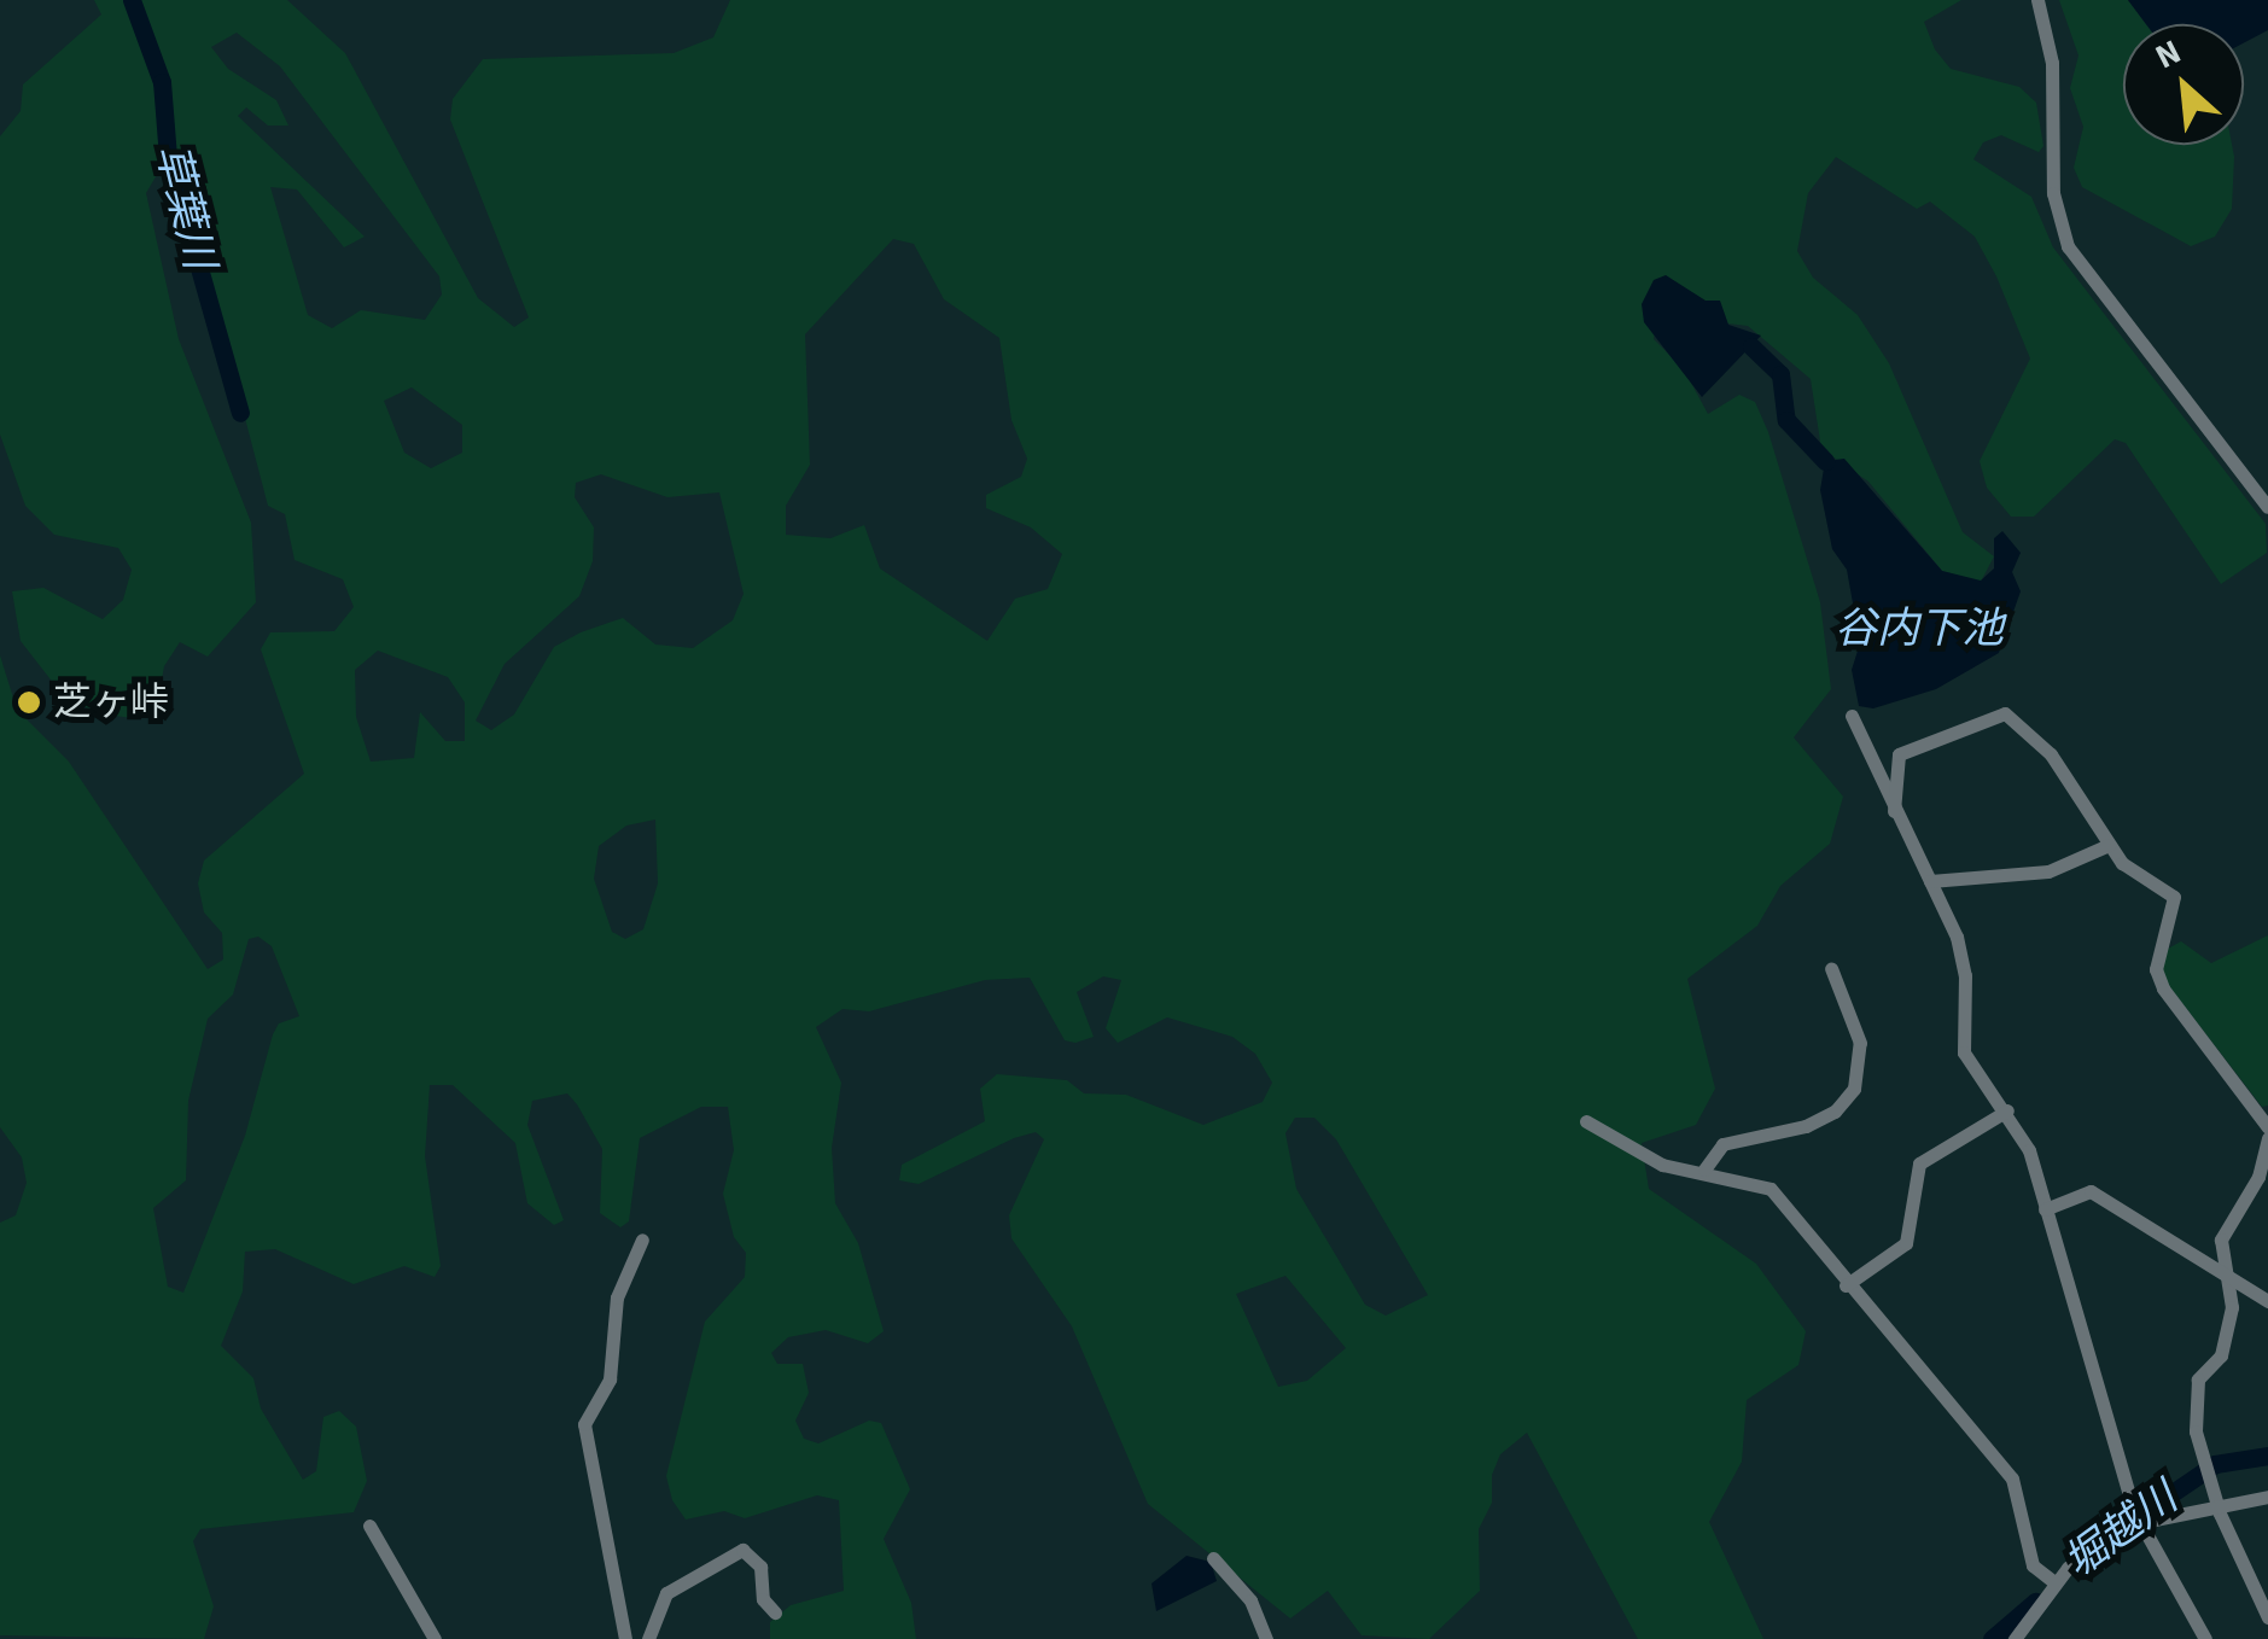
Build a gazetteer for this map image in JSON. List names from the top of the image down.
{
  "water": ["草葉川", "谷内下池", "堀越川"],
  "places": ["芝ヶ峠"],
  "north": "top left"
}
